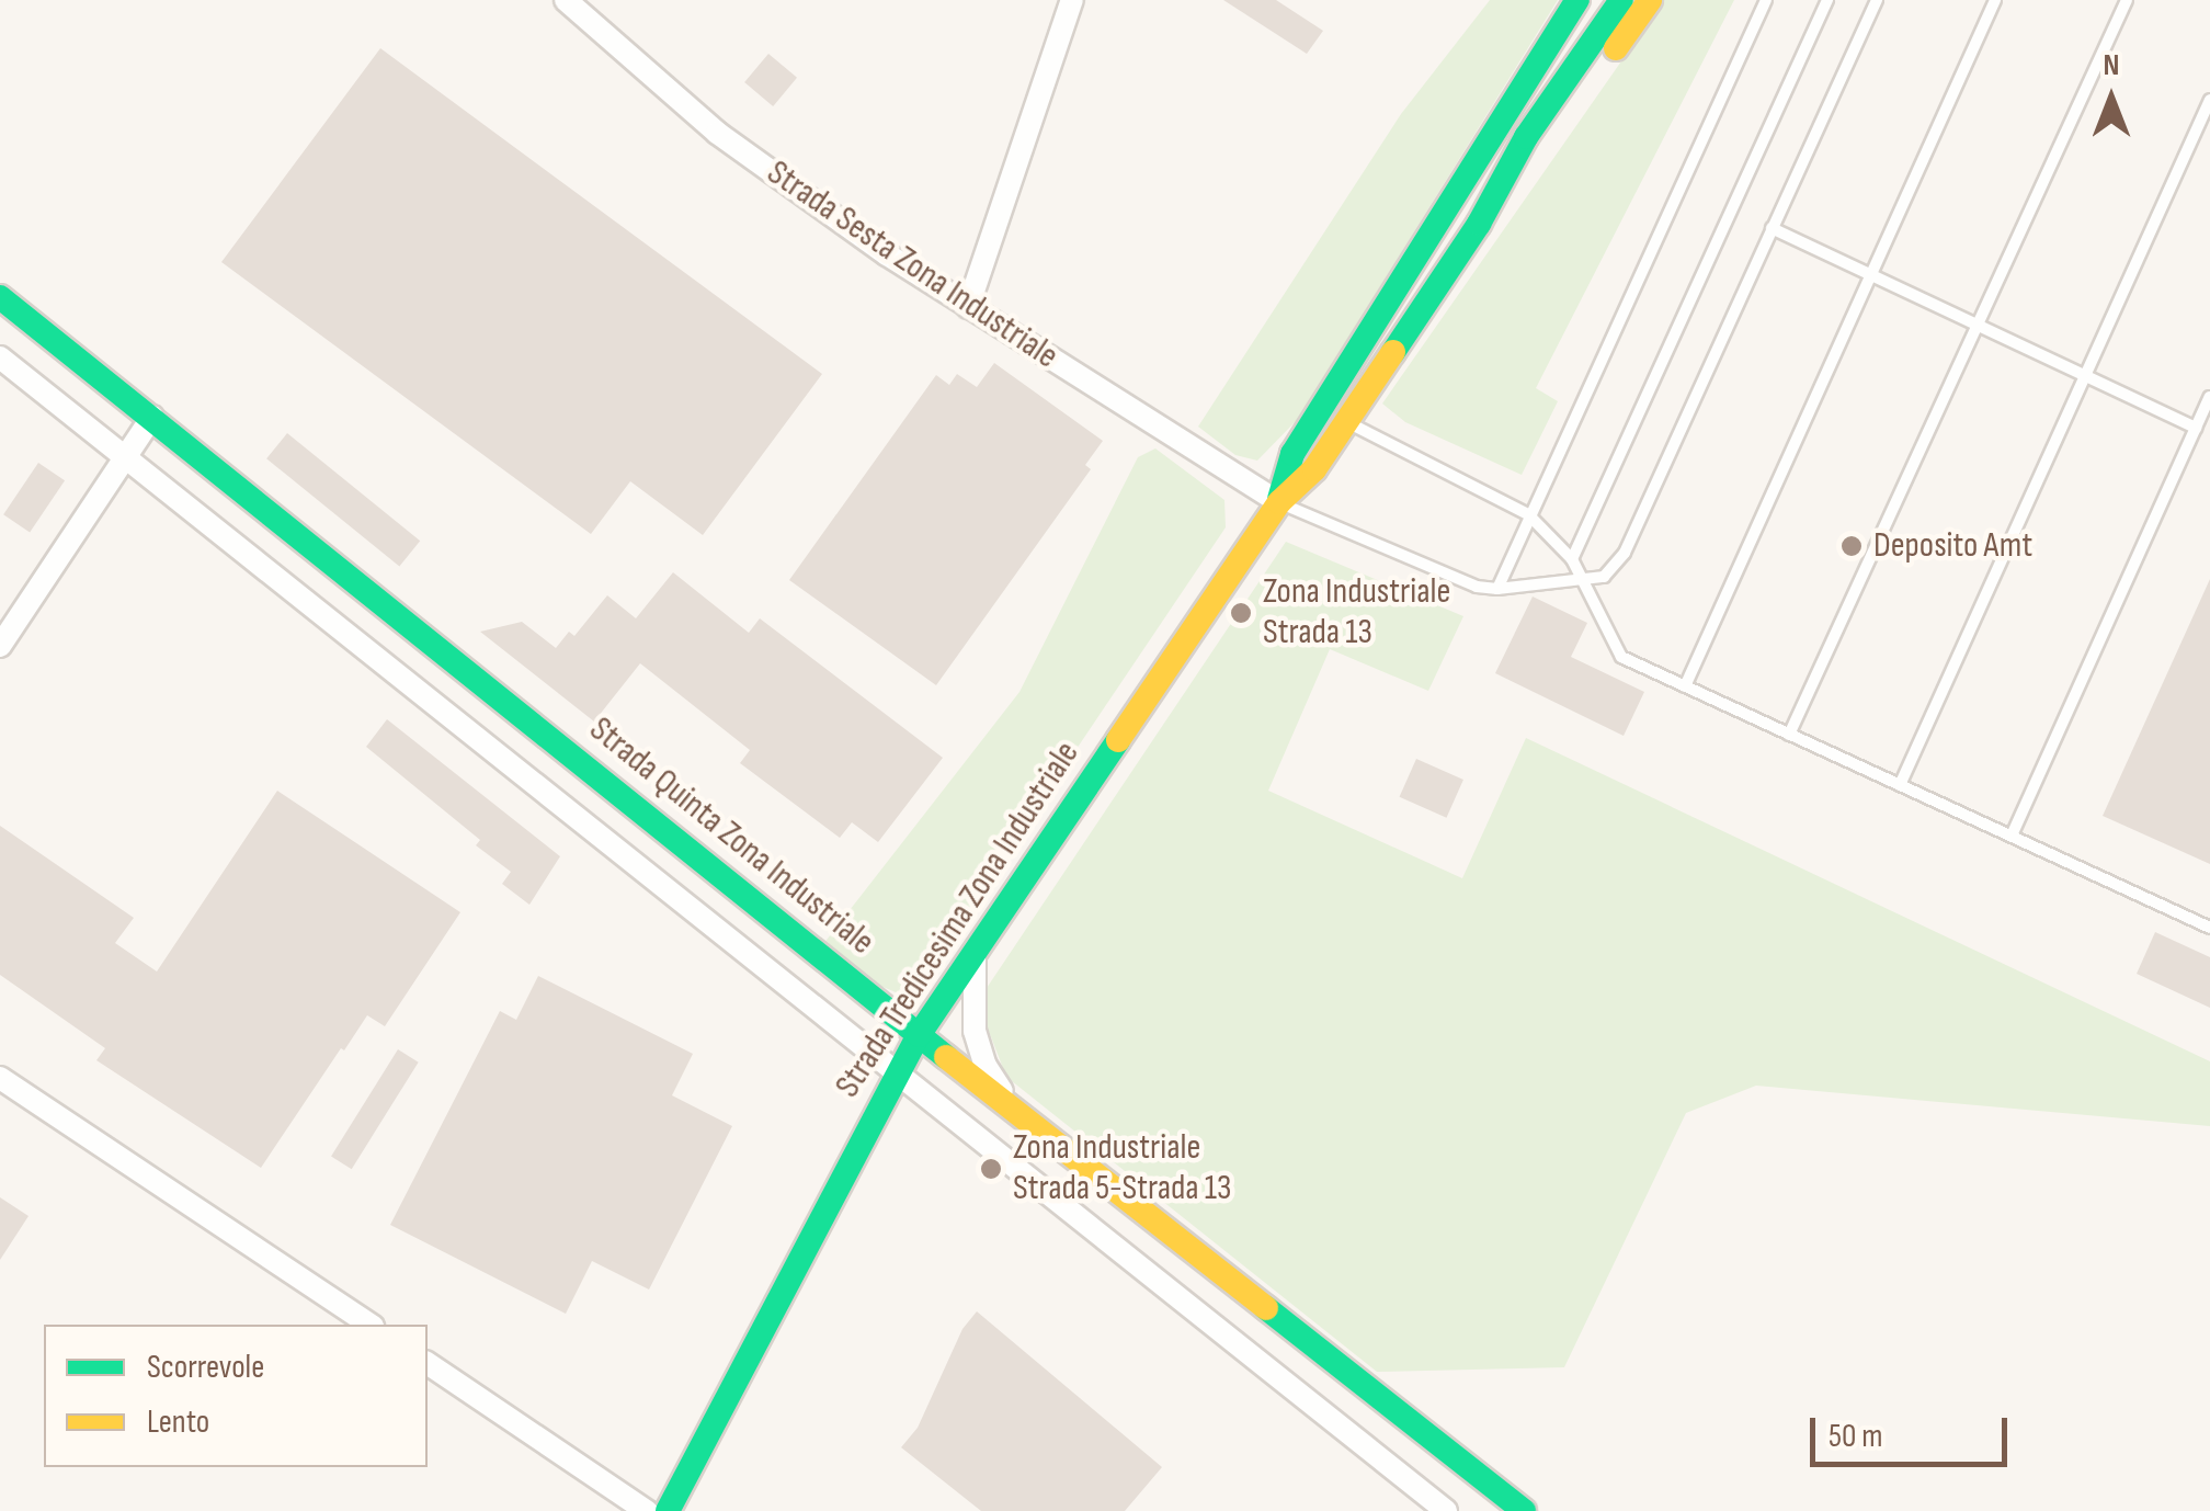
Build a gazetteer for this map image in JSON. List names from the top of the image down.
{
  "streets": {
    "main road": ["Strada Quinta Zona Industriale", "Strada Tredicesima Zona Industriale"],
    "street": ["Strada Sesta Zona Industriale"]
  },
  "crossings": [
    ["Strada Sesta Zona Industriale", "Strada Tredicesima Zona Industriale"],
    ["Strada Quinta Zona Industriale", "Strada Tredicesima Zona Industriale"]
  ],
  "places": ["Deposito Amt", "Zona Industriale Strada 13", "Zona Industriale Strada 5-Strada 13"],
  "legend": ["Scorrevole", "Lento"],
  "scale_bar": "50 m",
  "north": "top"
}
